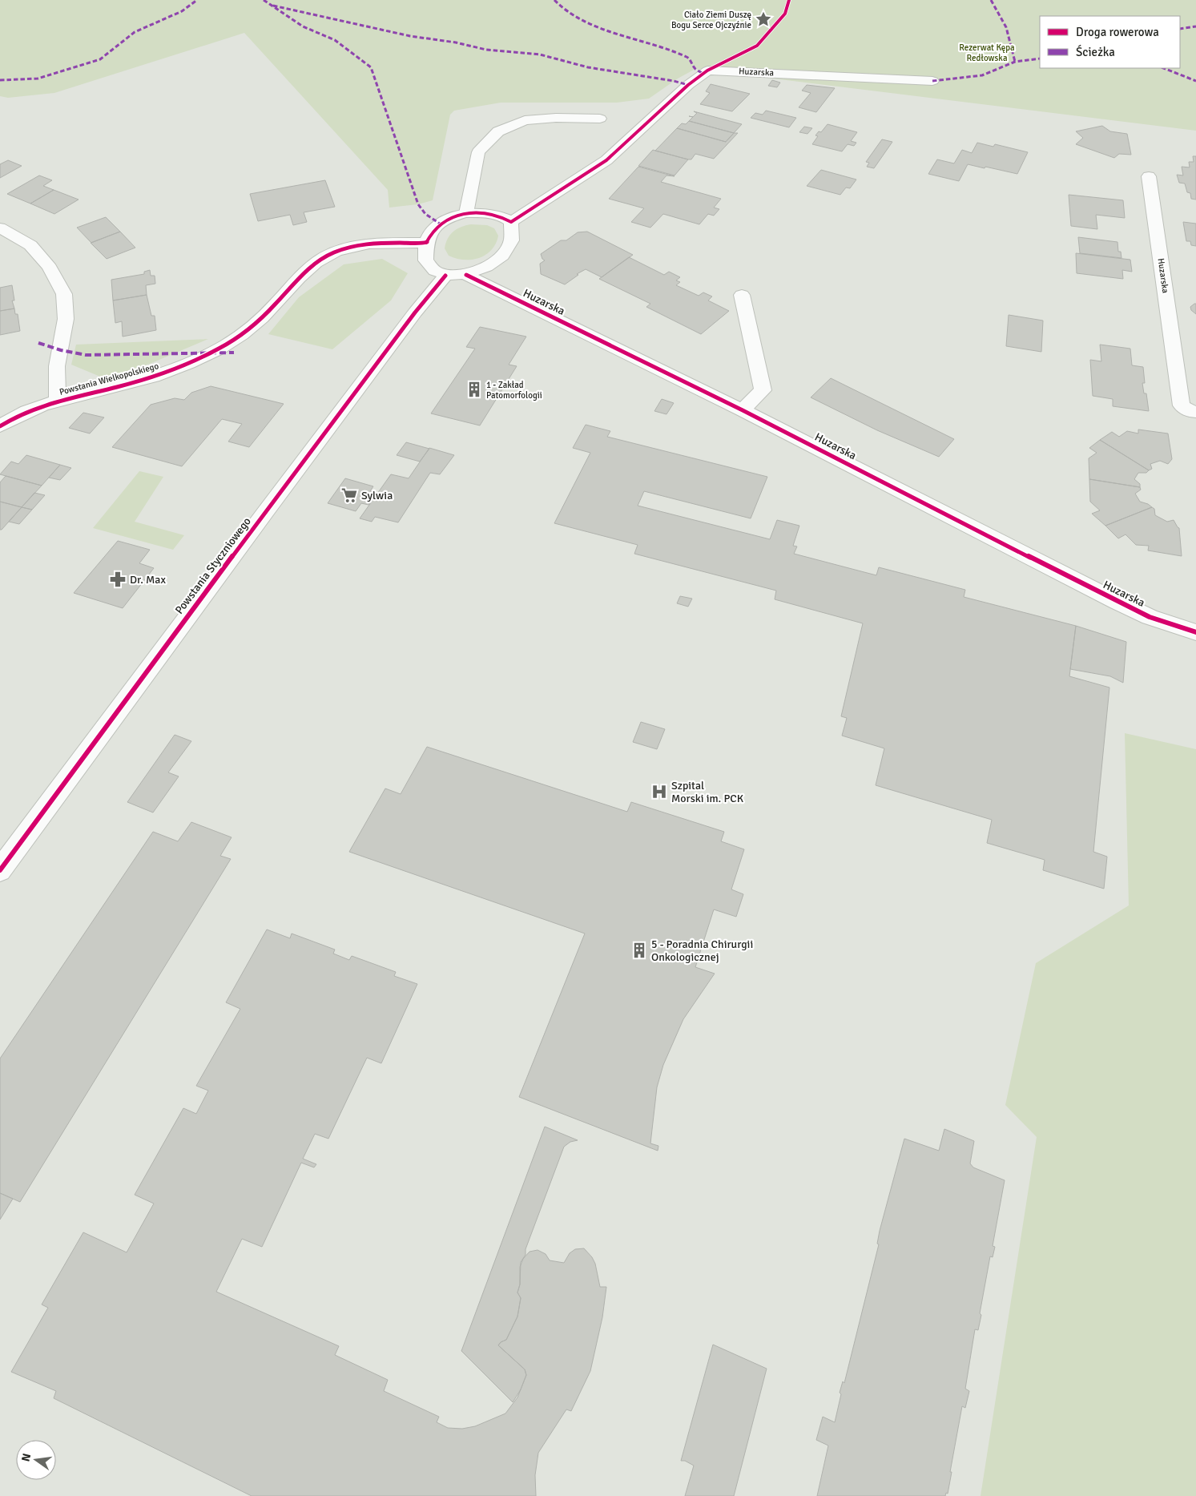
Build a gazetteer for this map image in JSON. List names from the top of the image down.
{
  "streets": {
    "street": ["Huzarska", "Powstania Wielkopolskiego", "Powstania Styczniowego"]
  },
  "crossings": [
    ["Huzarska", "Powstania Wielkopolskiego"],
    ["Huzarska", "Powstania Styczniowego"],
    ["Powstania Wielkopolskiego", "Powstania Styczniowego"]
  ],
  "parks": ["Rezerwat Kępa Redłowska"],
  "places": {
    "place": ["Ciało Ziemi Duszę Bogu Serce Ojczyźnie"],
    "building": ["1 - Zakład Patomorfologii", "5 - Poradnia Chirurgii Onkologicznej"],
    "supermarket": ["Sylwia"],
    "pharmacy": ["Dr. Max"],
    "hospital": ["Szpital Morski im. PCK"]
  },
  "legend": ["Droga rowerowa", "Ścieżka"],
  "north": "left"
}
